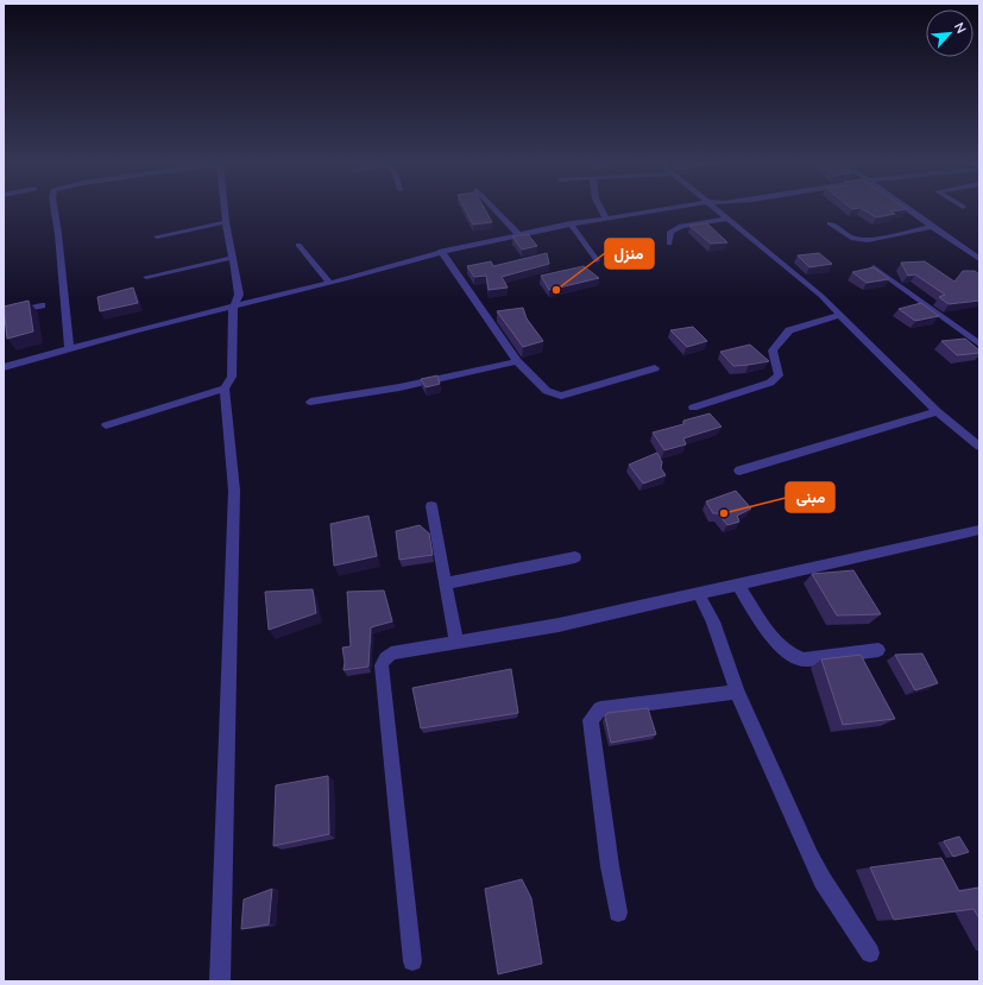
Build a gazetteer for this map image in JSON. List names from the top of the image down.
{
  "places": ["منزل", "مبنى"],
  "north": "top right"
}
